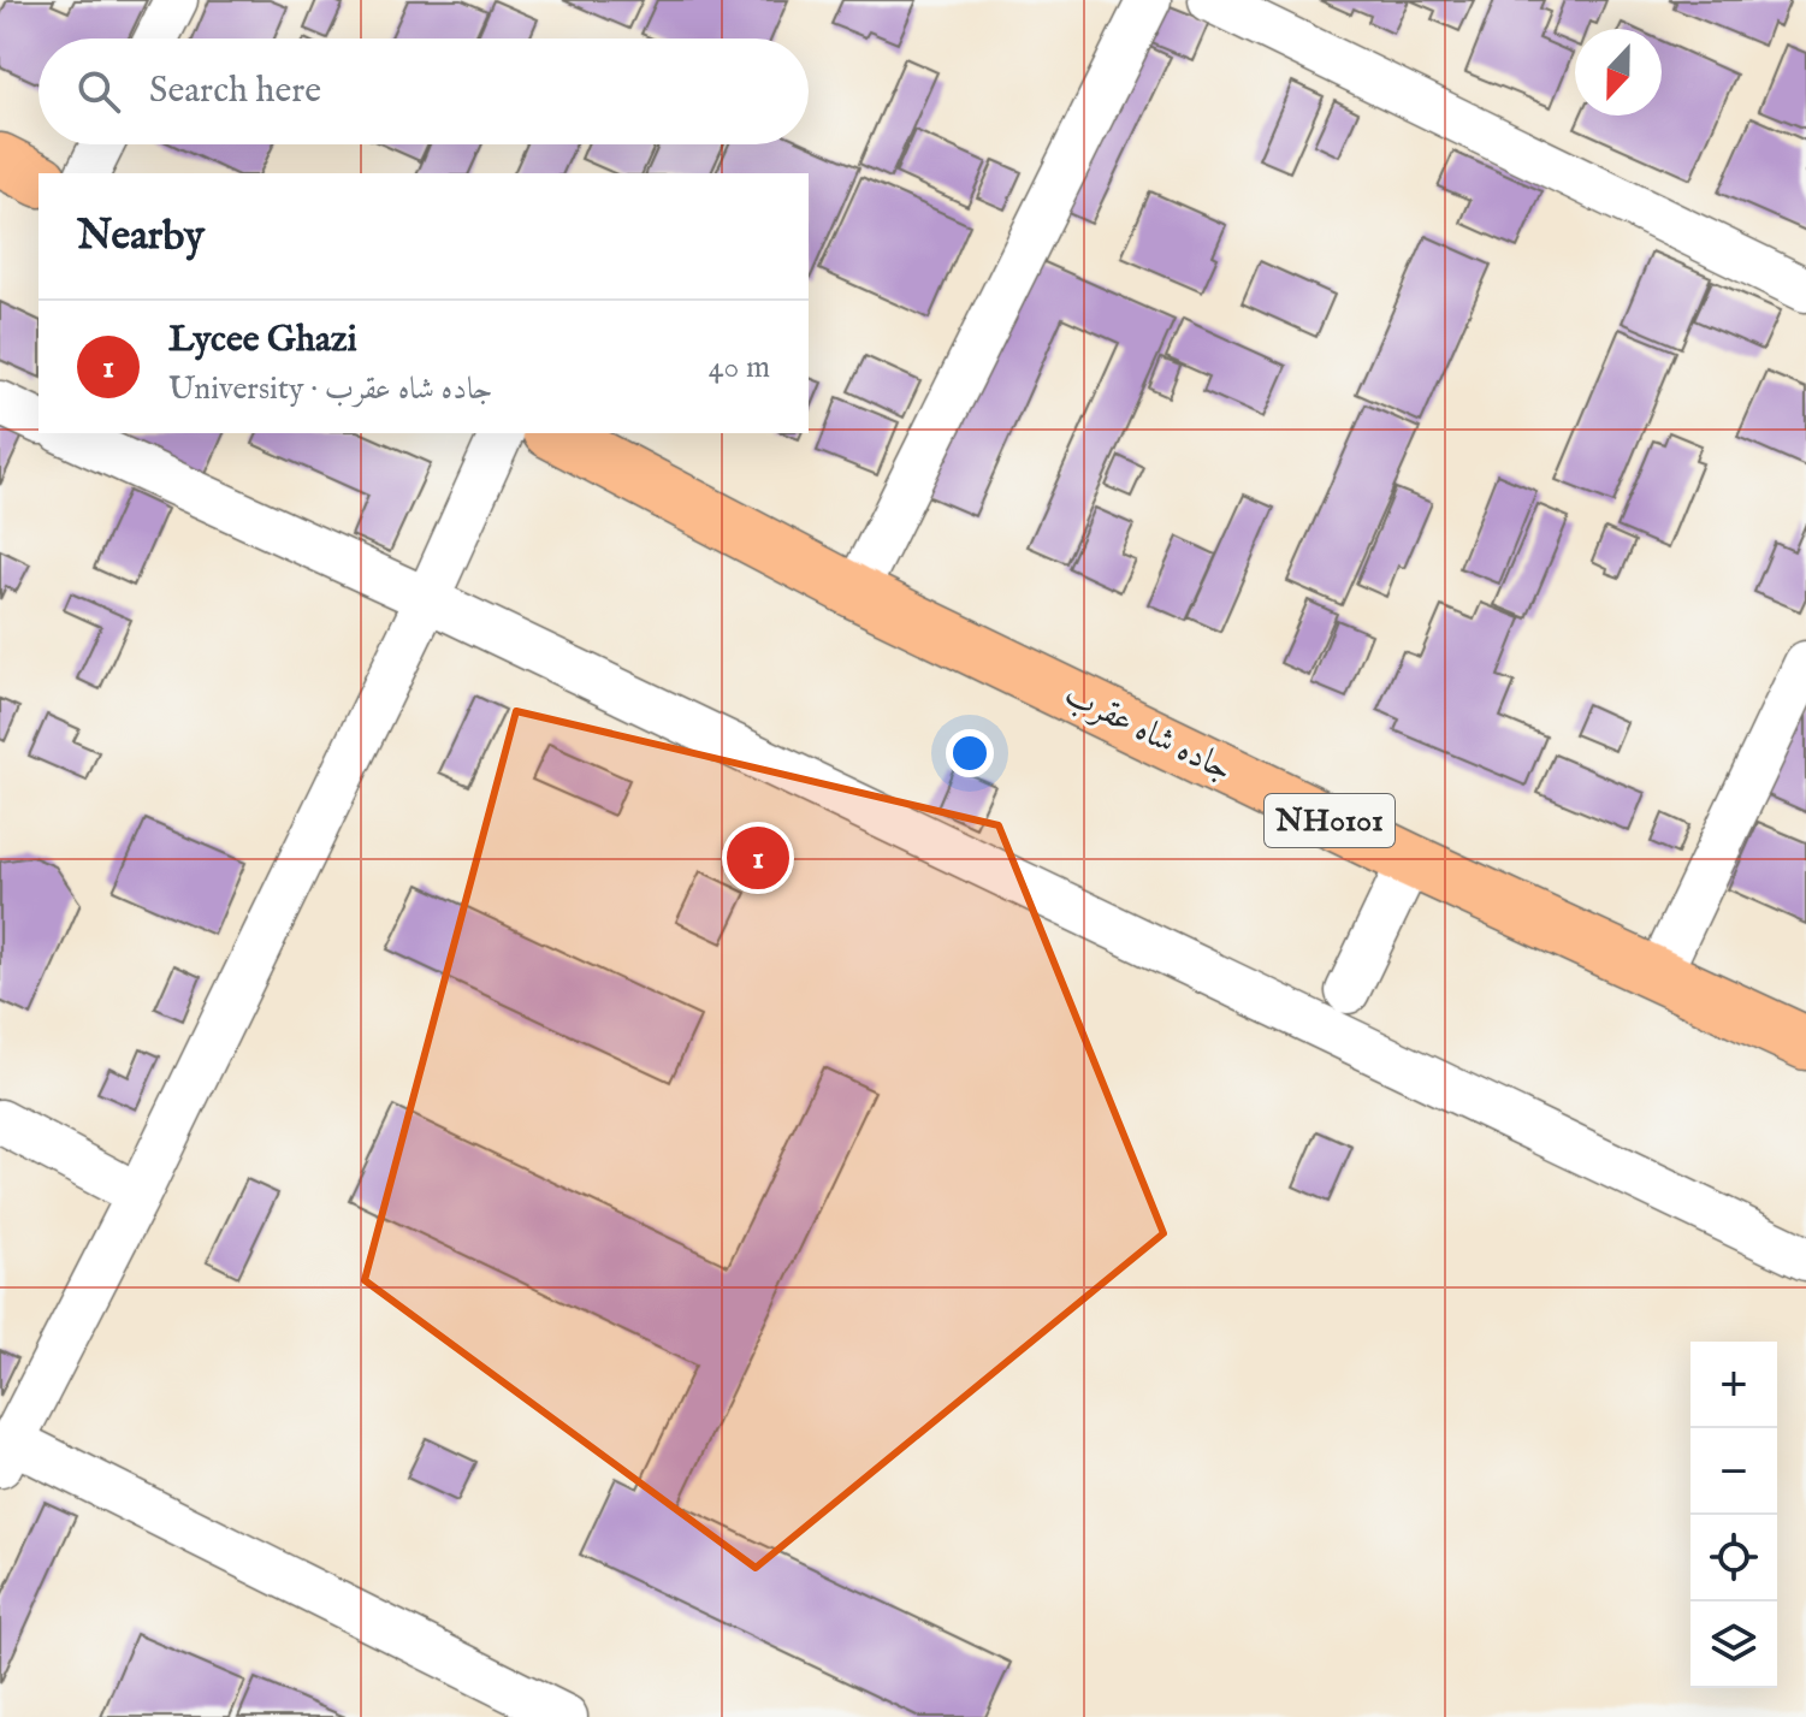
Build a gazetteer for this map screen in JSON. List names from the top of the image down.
{
  "streets": {
    "highway": ["جاده شاه عقرب", "NH0101"]
  },
  "crossings": [
    ["جاده شاه عقرب", "NH0101"]
  ],
  "north": "bottom",
  "page": {
    "search": "Search here",
    "heading": "Nearby",
    "list": [
      {
        "mark": "1",
        "name": "Lycee Ghazi",
        "note": "University · جاده شاه عقرب",
        "value": "40 m"
      }
    ],
    "pins": "1",
    "map_buttons": ["+", "−"]
  }
}
